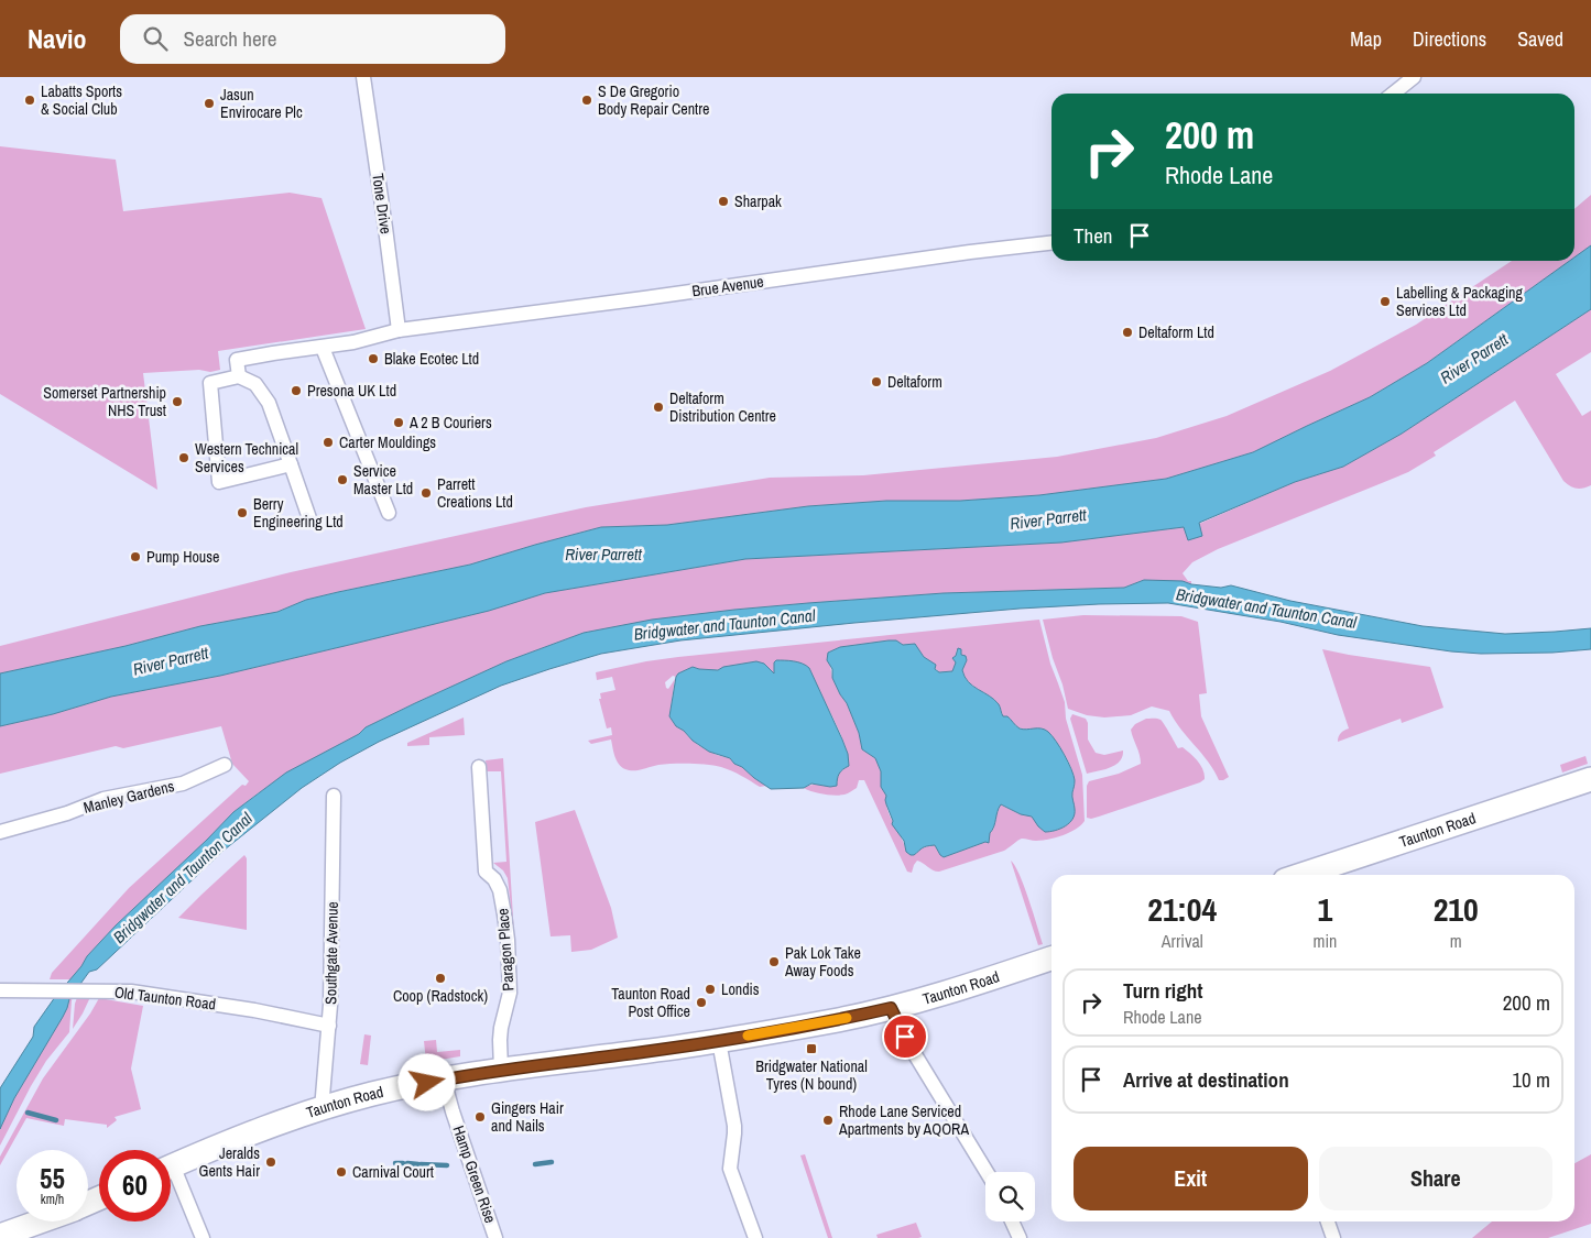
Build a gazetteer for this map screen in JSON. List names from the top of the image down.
{
  "streets": {
    "main road": ["Taunton Road"],
    "street": [
      "Tone Drive",
      "Brue Avenue",
      "Manley Gardens",
      "Paragon Place",
      "Southgate Avenue",
      "Old Taunton Road",
      "Hamp Green Rise"
    ]
  },
  "crossings": [
    ["Tone Drive", "Brue Avenue"],
    ["Taunton Road", "Paragon Place"],
    ["Taunton Road", "Southgate Avenue"],
    ["Taunton Road", "Hamp Green Rise"],
    ["Southgate Avenue", "Old Taunton Road"]
  ],
  "water": ["River Parrett", "Bridgwater and Taunton Canal"],
  "places": {
    "other": [
      "Labatts Sports & Social Club",
      "S De Gregorio Body Repair Centre",
      "Jasun Envirocare Plc",
      "Sharpak",
      "Labelling & Packaging Services Ltd",
      "Deltaform Ltd",
      "Blake Ecotec Ltd",
      "Deltaform",
      "Presona UK Ltd",
      "Somerset Partnership NHS Trust",
      "Deltaform Distribution Centre",
      "A 2 B Couriers",
      "Carter Mouldings",
      "Western Technical Services",
      "Service Master Ltd",
      "Parrett Creations Ltd",
      "Berry Engineering Ltd",
      "Pump House",
      "Pak Lok Take Away Foods",
      "Coop (Radstock)",
      "Londis",
      "Taunton Road Post Office",
      "Gingers Hair and Nails",
      "Rhode Lane Serviced Apartments by AQORA",
      "Jeralds Gents Hair",
      "Carnival Court"
    ],
    "transit": ["Bridgwater National Tyres (N bound)"]
  },
  "page": {
    "header": "Navio",
    "search": "Search here",
    "nav": ["Map", "Directions", "Saved"],
    "turn": ["200 m", "Rhode Lane"],
    "then": "Then",
    "eta": [
      "21:04",
      "Arrival",
      "1",
      "min",
      "210",
      "m"
    ],
    "list": [
      {
        "name": "Turn right",
        "note": "Rhode Lane",
        "value": "200 m"
      },
      {
        "name": "Arrive at destination",
        "value": "10 m"
      }
    ],
    "buttons": ["Exit", "Share"],
    "speed": "55 km/h",
    "limit": "60"
  }
}
